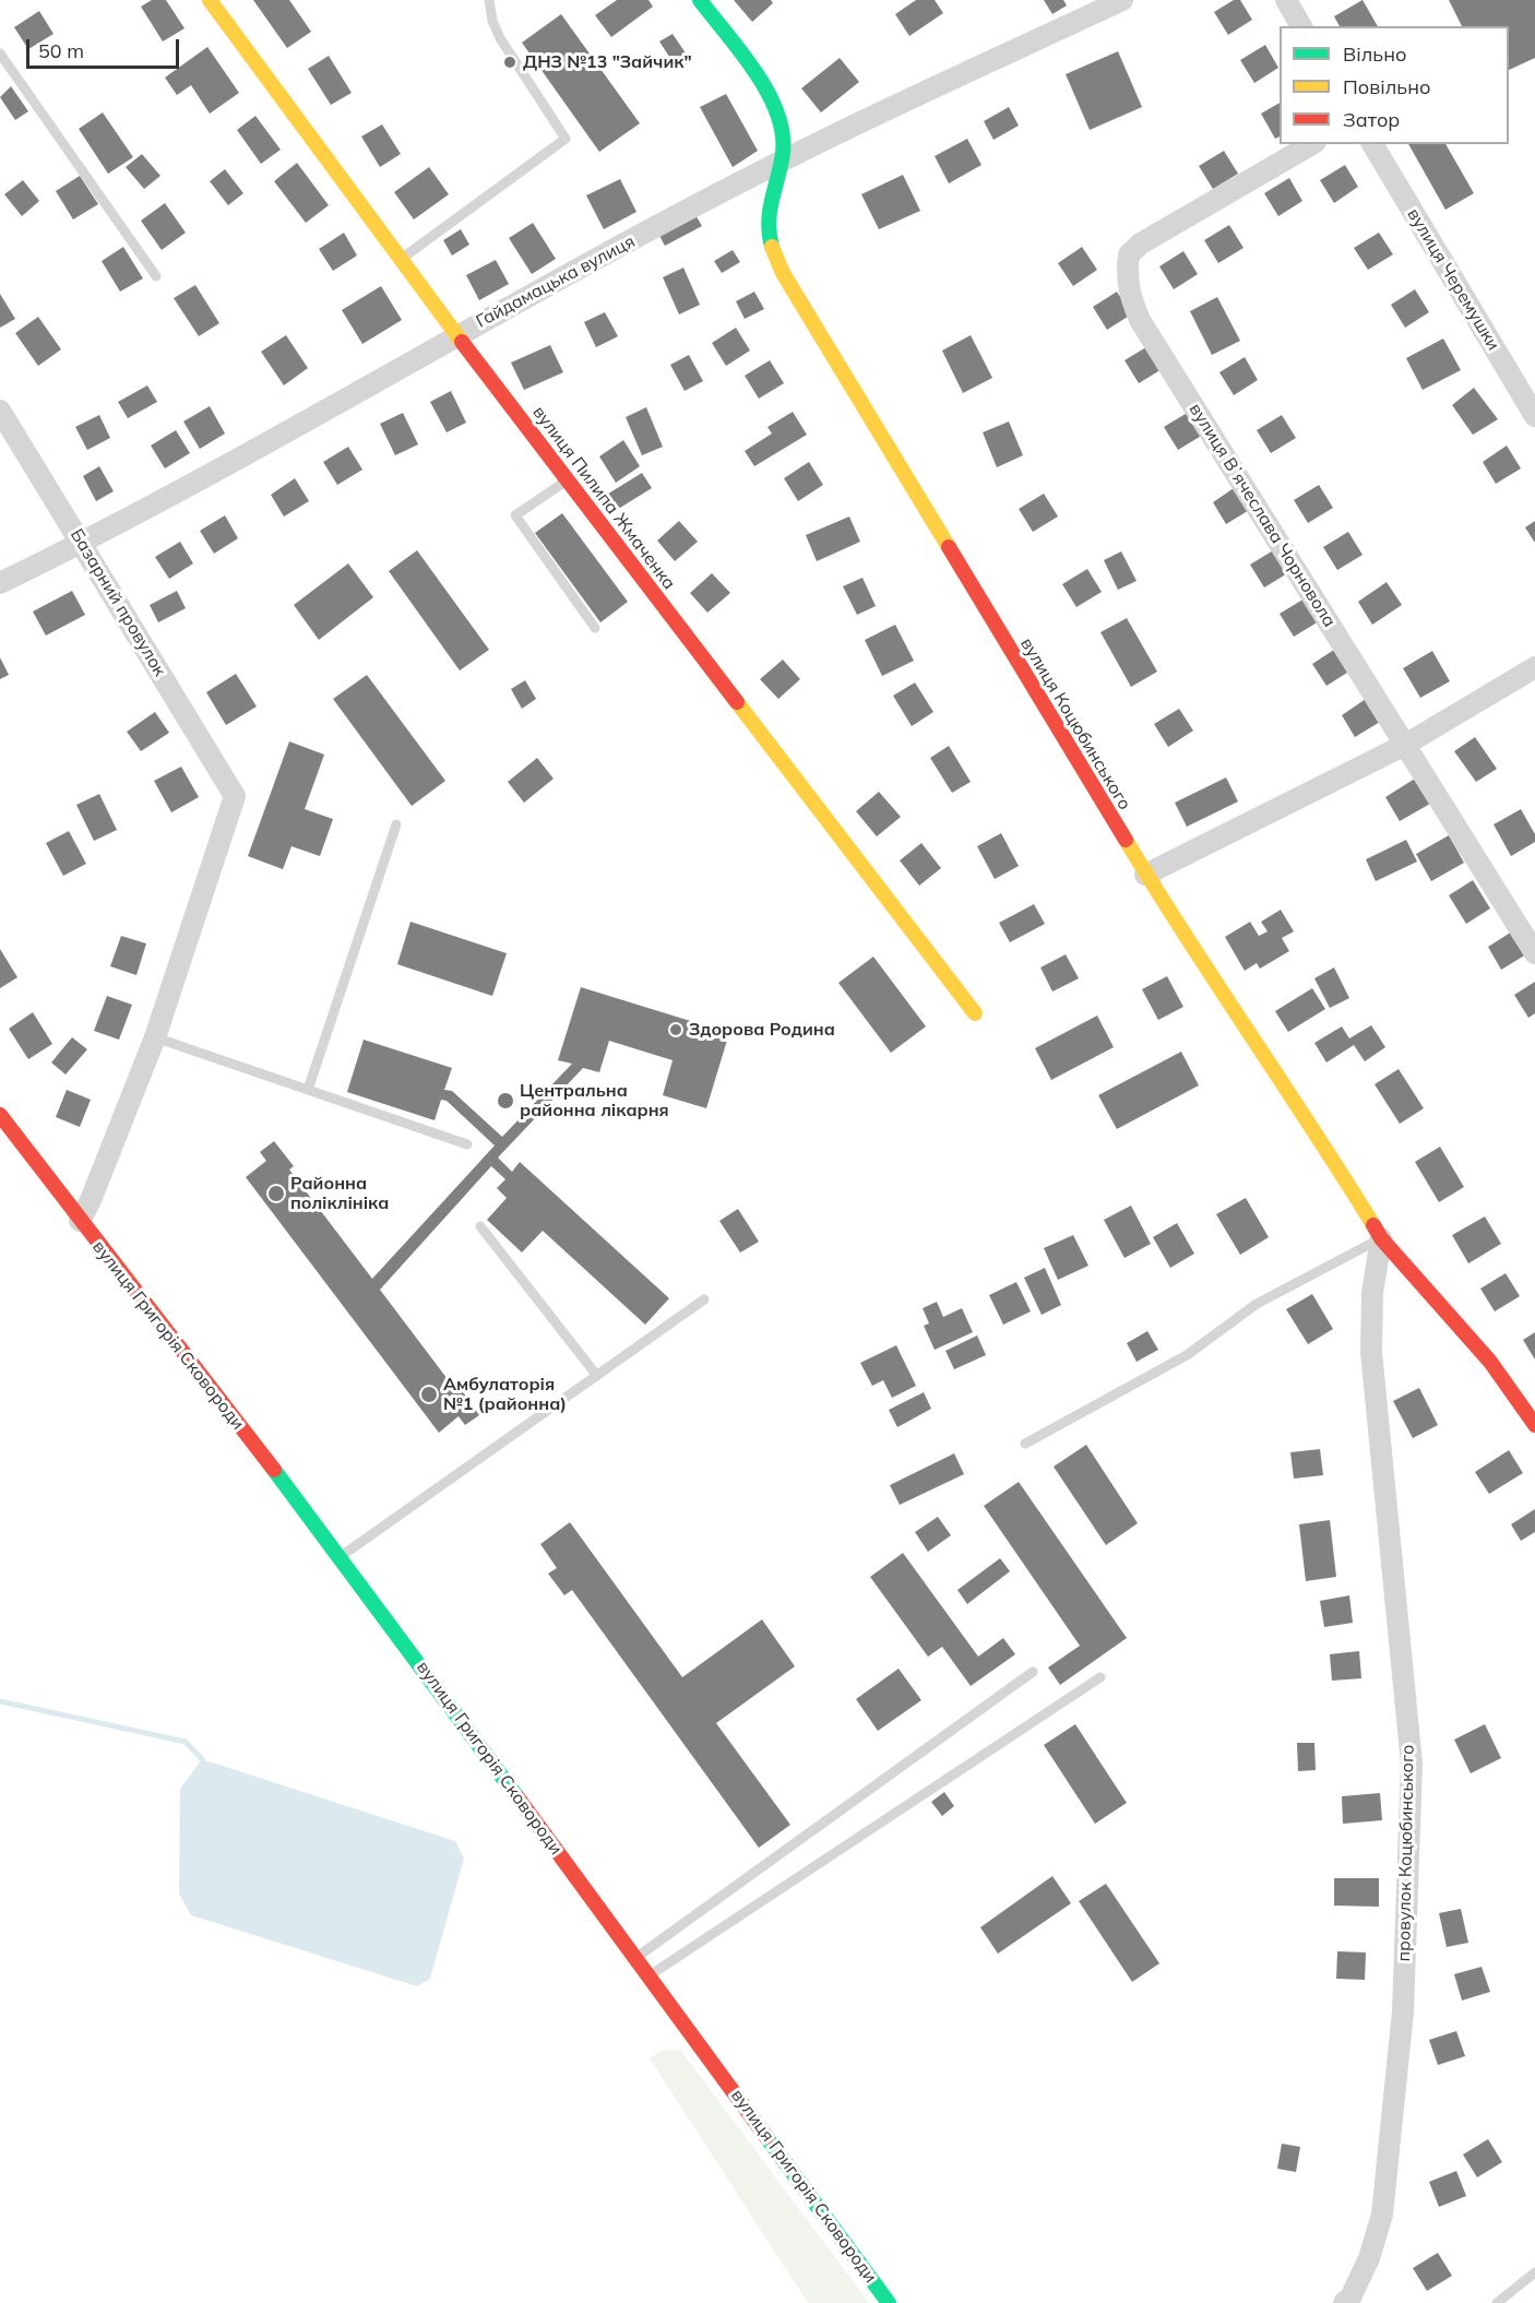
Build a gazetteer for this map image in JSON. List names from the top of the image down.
{
  "streets": {
    "street": [
      "вулиця Черемушки",
      "Гайдамацька вулиця",
      "вулиця Пилипа Жмаченка",
      "вулиця Вʼячеслава Чорновола",
      "Базарний провулок",
      "вулиця Коцюбинського",
      "вулиця Григорія Сковороди",
      "провулок Коцюбинського"
    ]
  },
  "crossings": [
    ["Гайдамацька вулиця", "вулиця Пилипа Жмаченка"],
    ["Гайдамацька вулиця", "Базарний провулок"],
    ["Гайдамацька вулиця", "вулиця Коцюбинського"],
    ["вулиця Коцюбинського", "провулок Коцюбинського"]
  ],
  "places": [
    "ДНЗ №13 \"Зайчик\"",
    "Здорова Родина",
    "Центральна районна лікарня",
    "Районна поліклініка",
    "Амбулаторія №1 (районна)"
  ],
  "legend": ["Вільно", "Повільно", "Затор"],
  "scale_bar": "50 m"
}
